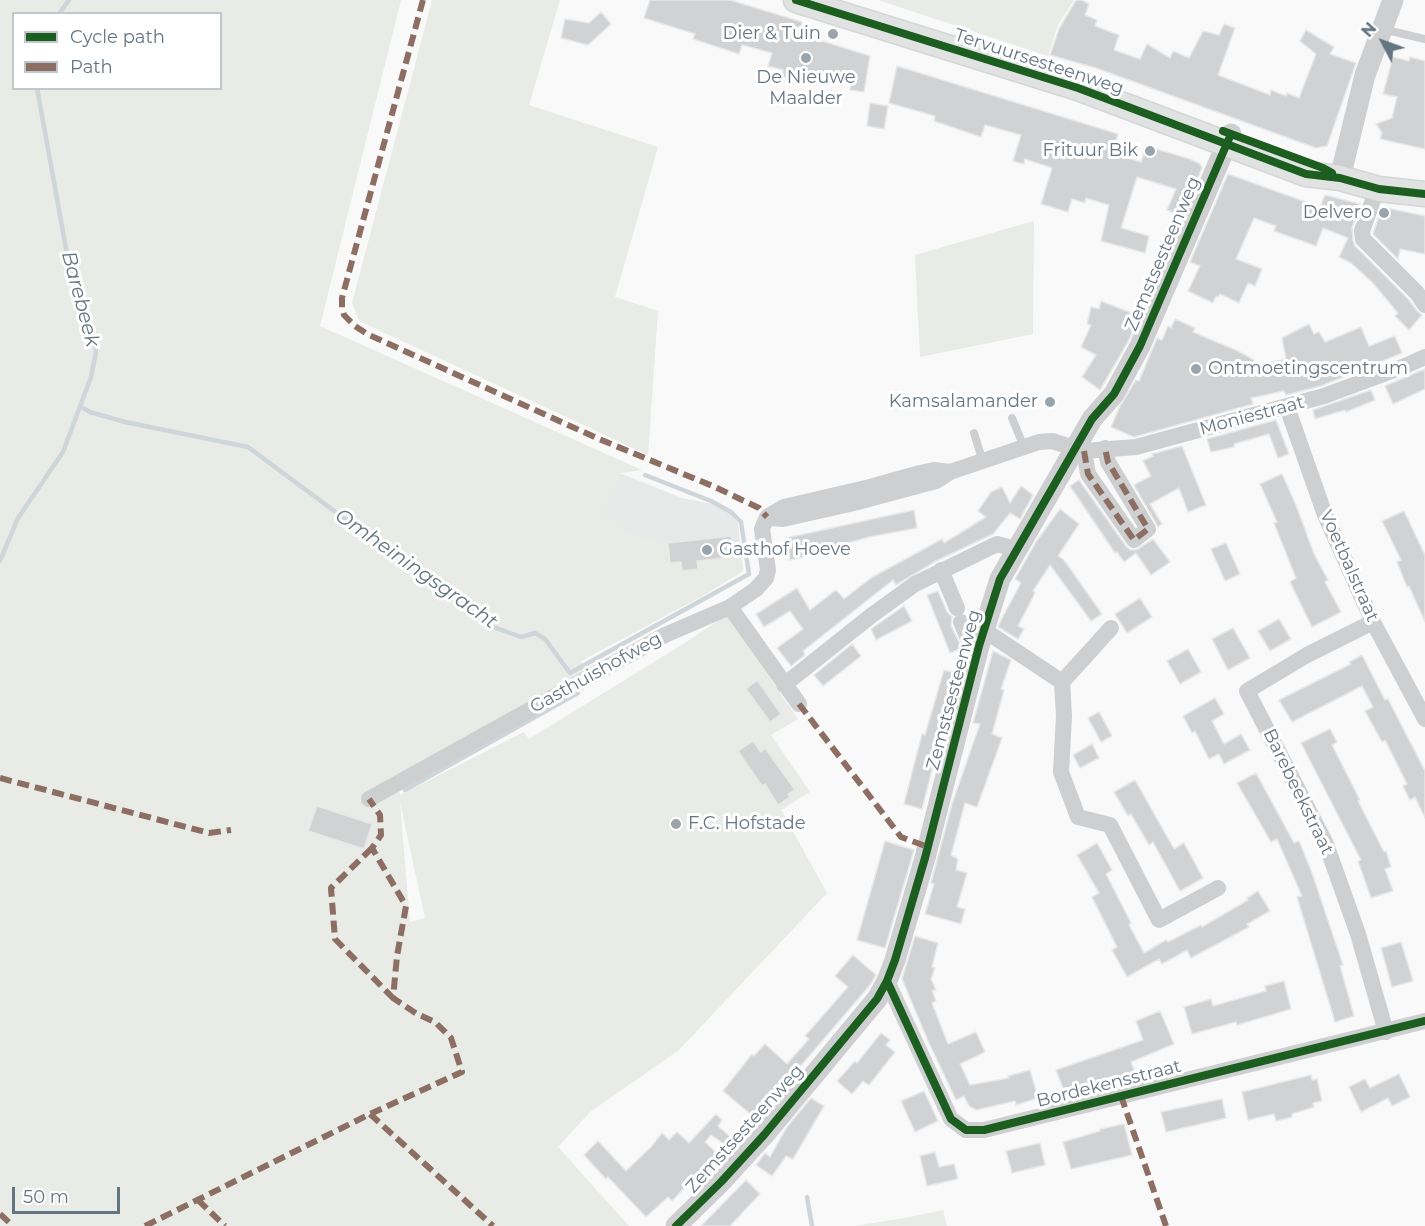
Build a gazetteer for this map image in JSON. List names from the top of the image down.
{
  "streets": {
    "main road": ["Tervuursesteenweg"],
    "street": [
      "Zemstsesteenweg",
      "Moniestraat",
      "Voetbalstraat",
      "Gasthuishofweg",
      "Barebeekstraat",
      "Bordekensstraat"
    ]
  },
  "crossings": [
    ["Tervuursesteenweg", "Zemstsesteenweg"],
    ["Zemstsesteenweg", "Moniestraat"],
    ["Zemstsesteenweg", "Gasthuishofweg"],
    ["Zemstsesteenweg", "Bordekensstraat"],
    ["Moniestraat", "Voetbalstraat"],
    ["Moniestraat", "Gasthuishofweg"],
    ["Voetbalstraat", "Barebeekstraat"],
    ["Barebeekstraat", "Bordekensstraat"]
  ],
  "water": ["Barebeek", "Omheiningsgracht"],
  "places": [
    "Dier & Tuin",
    "De Nieuwe Maalder",
    "Frituur Bik",
    "Delvero",
    "Ontmoetingscentrum",
    "Kamsalamander",
    "Gasthof Hoeve",
    "F.C. Hofstade"
  ],
  "legend": ["Cycle path", "Path"],
  "scale_bar": "50 m",
  "north": "top left"
}
